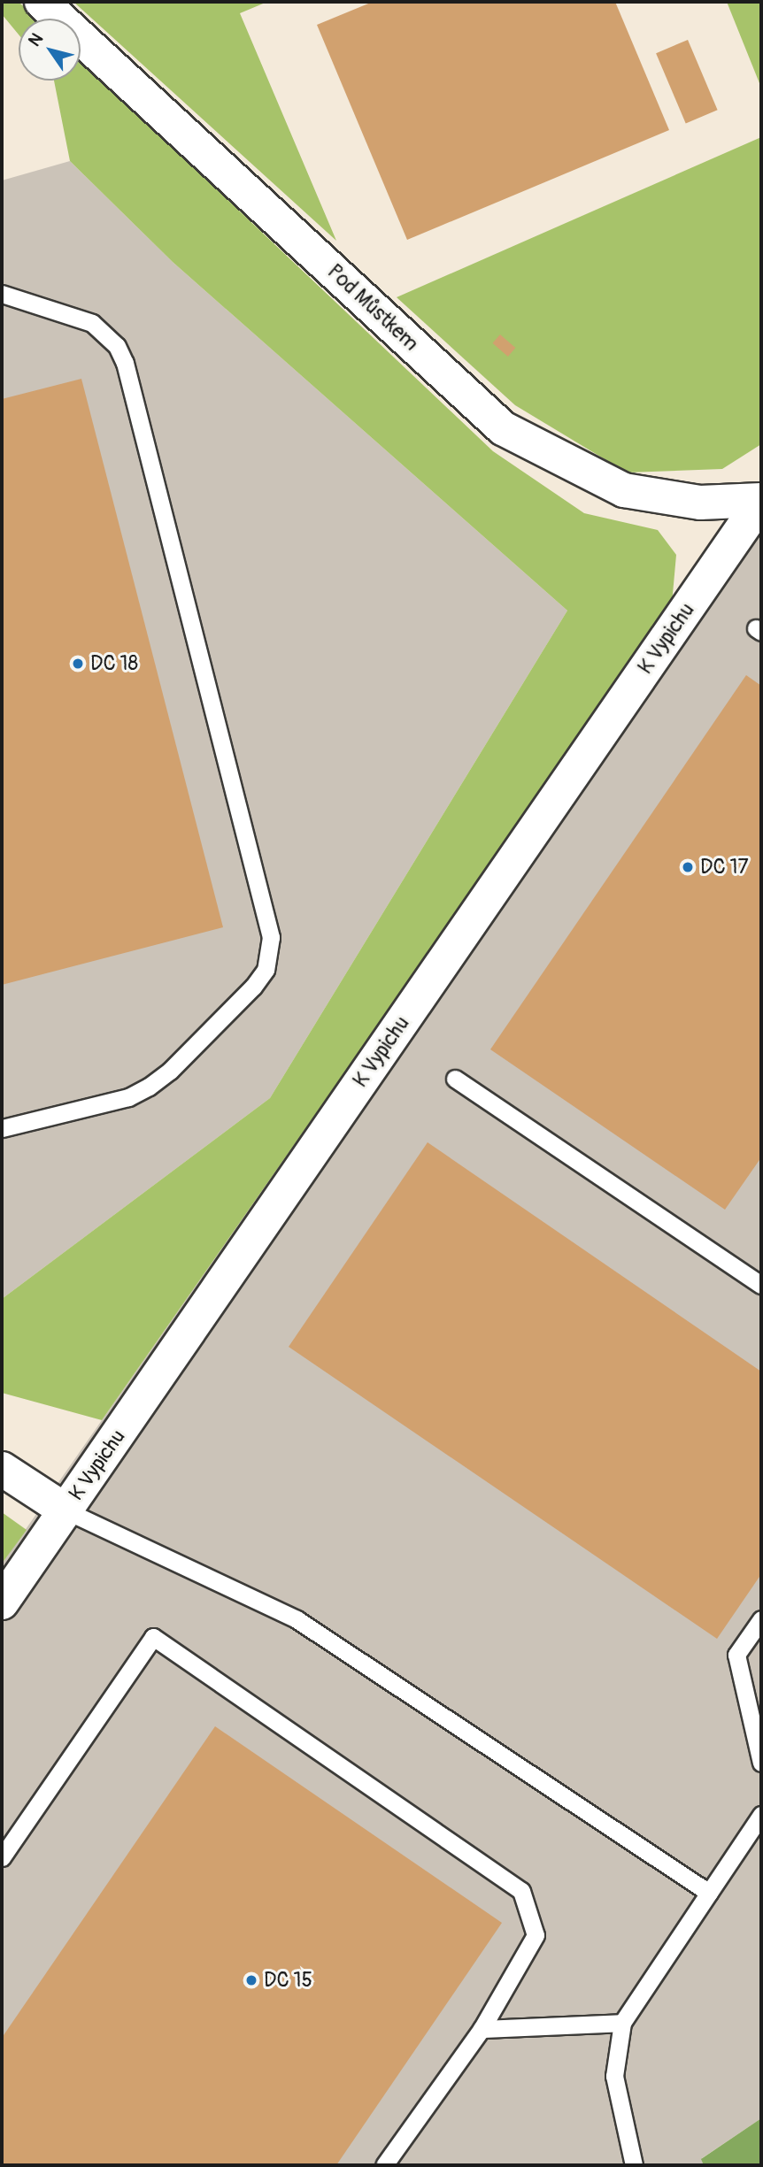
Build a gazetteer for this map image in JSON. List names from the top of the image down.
{
  "streets": {
    "street": ["Pod Můstkem", "K Vypichu"]
  },
  "crossings": [
    ["Pod Můstkem", "K Vypichu"]
  ],
  "places": ["DC 18", "DC 17", "DC 15"],
  "north": "top left"
}
